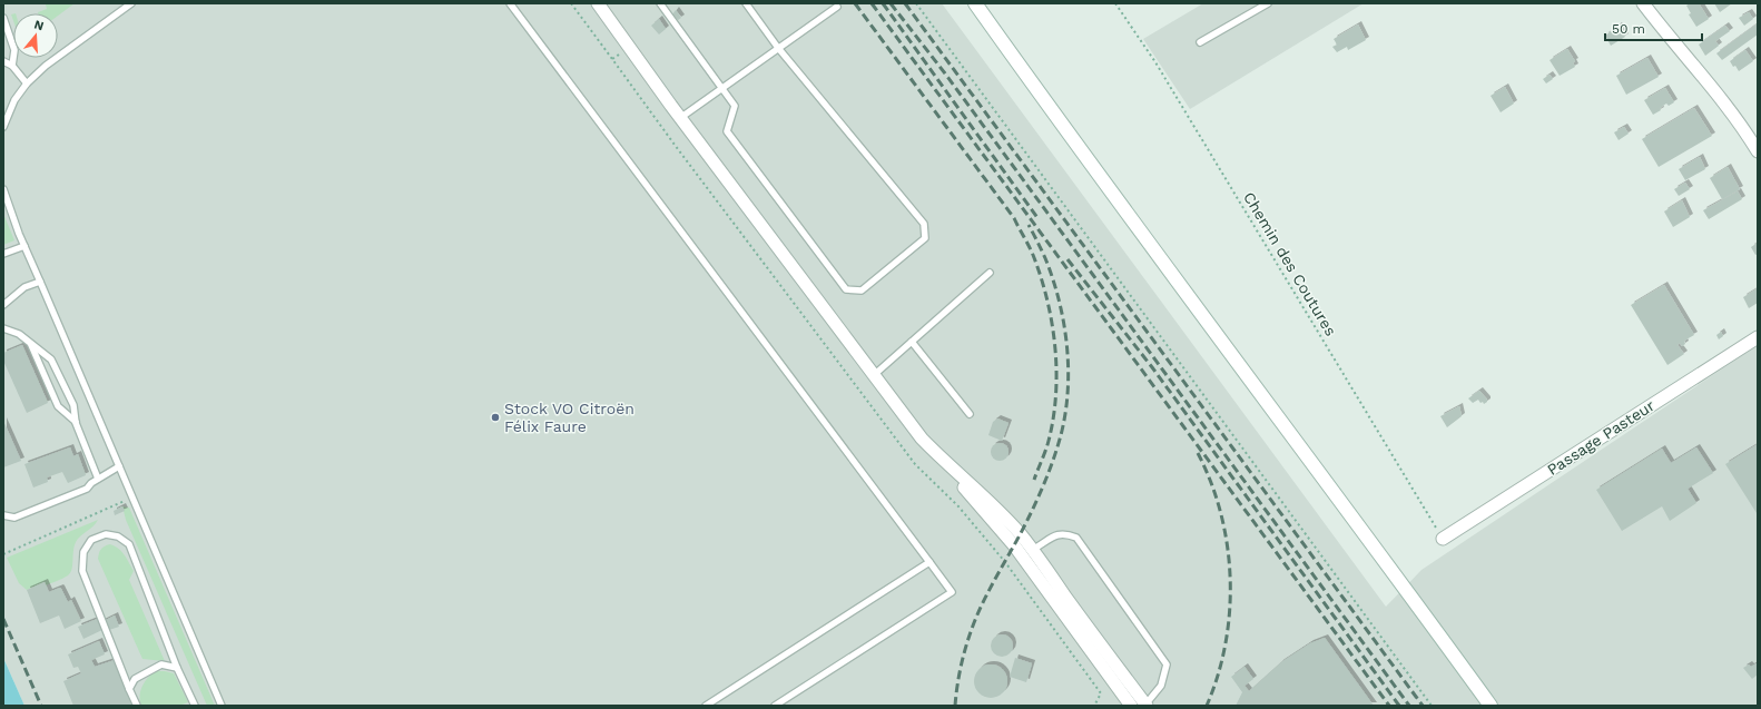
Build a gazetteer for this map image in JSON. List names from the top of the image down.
{
  "streets": {
    "street": ["Passage Pasteur"],
    "path": ["Chemin des Coutures"]
  },
  "crossings": [
    ["Chemin des Coutures", "Passage Pasteur"]
  ],
  "places": ["Stock VO Citroën Félix Faure"],
  "scale_bar": "50 m",
  "north": "top"
}
